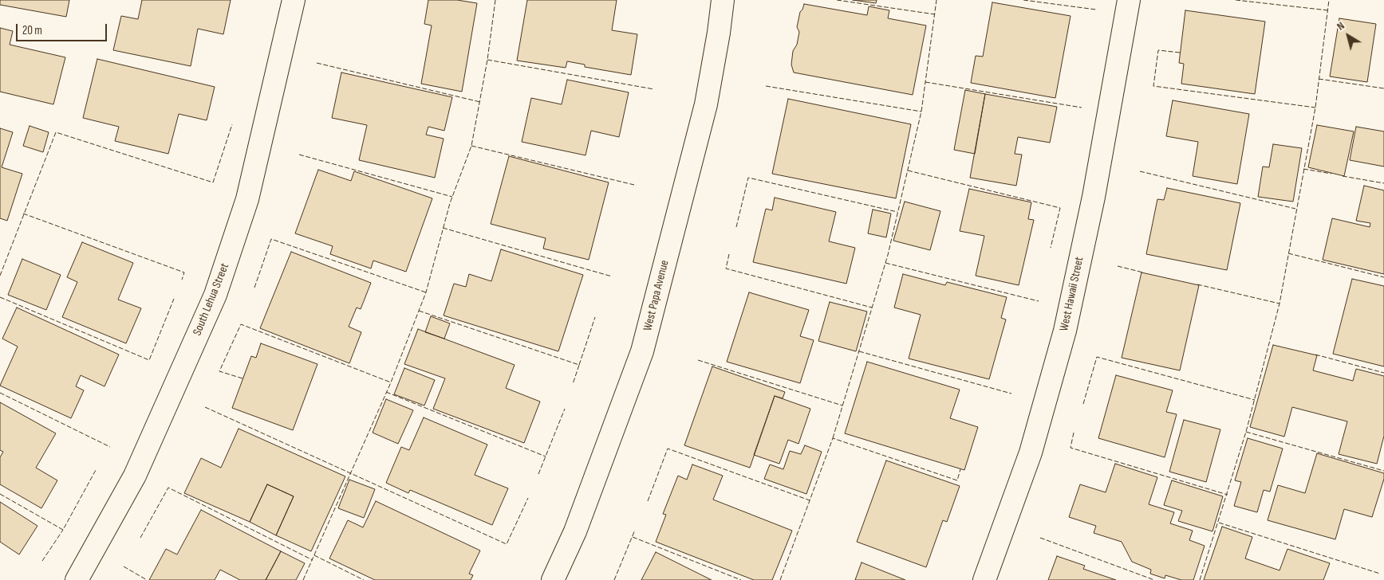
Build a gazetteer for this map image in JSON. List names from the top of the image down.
{
  "streets": {
    "street": ["West Hawaii Street", "West Papa Avenue", "South Lehua Street"]
  },
  "scale_bar": "20 m",
  "north": "top left"
}
